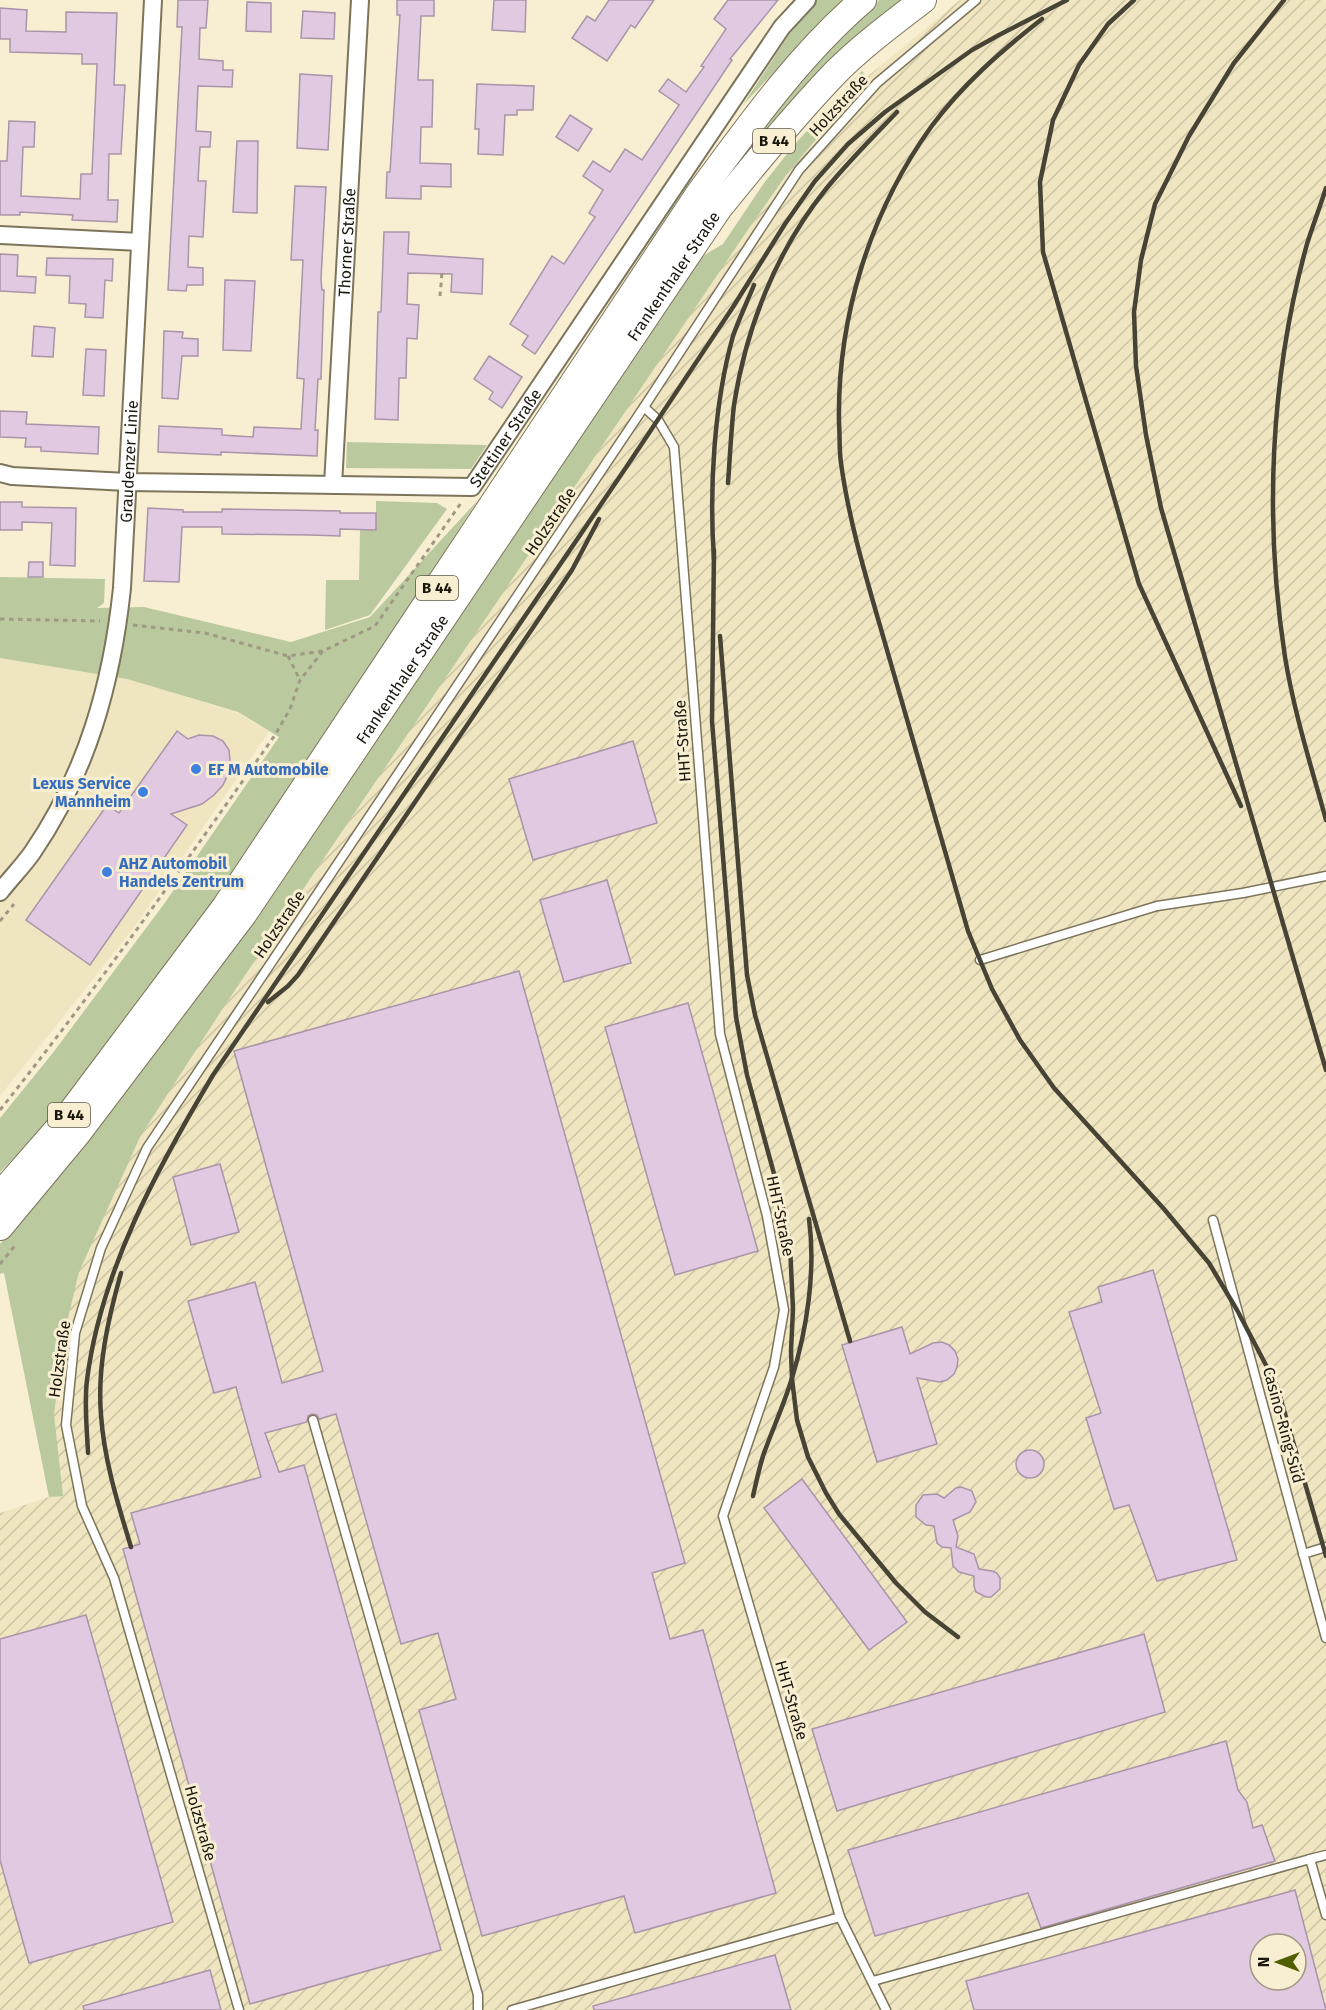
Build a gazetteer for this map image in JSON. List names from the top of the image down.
{
  "streets": {
    "main road": ["B 44", "Frankenthaler Straße"],
    "street": ["Thorner Straße", "Stettiner Straße", "Graudenzer Linie"],
    "lane": ["Holzstraße", "HHT-Straße", "Casino-Ring-Süd"]
  },
  "crossings": [
    ["Holzstraße", "HHT-Straße"],
    ["Thorner Straße", "Stettiner Straße"],
    ["Stettiner Straße", "Graudenzer Linie"]
  ],
  "places": ["EF M Automobile", "Lexus Service Mannheim", "AHZ Automobil Handels Zentrum"],
  "north": "left"
}
